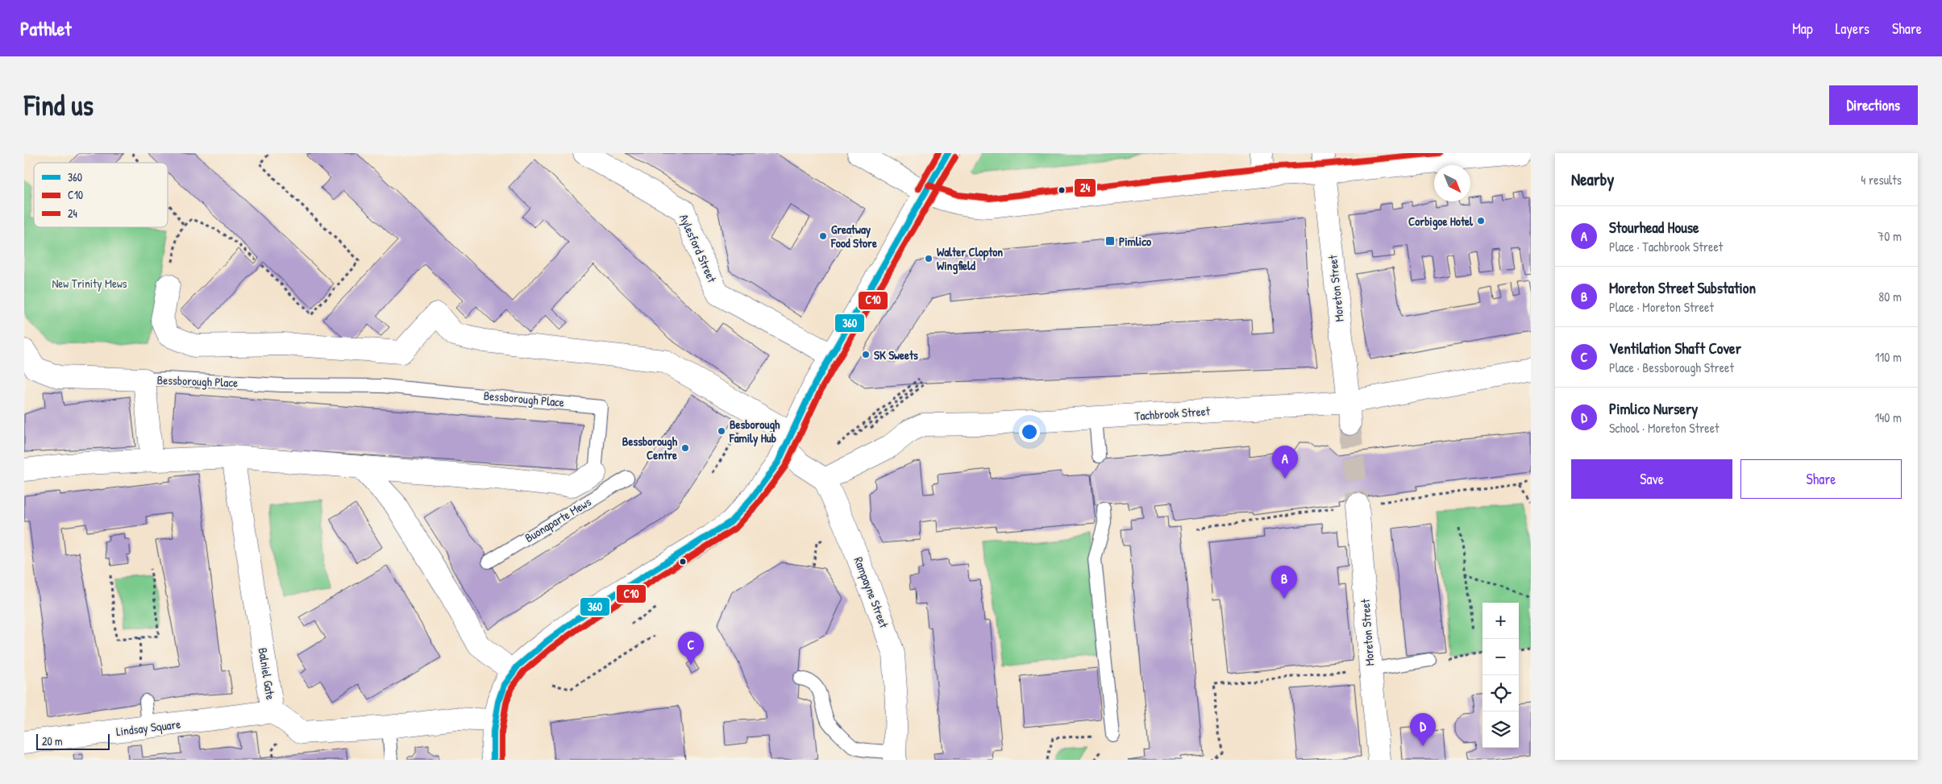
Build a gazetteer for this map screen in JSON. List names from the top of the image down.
{
  "streets": {
    "street": [
      "Aylesford Street",
      "Moreton Street",
      "Bessborough Place",
      "Tachbrook Street",
      "Rampayne Street",
      "Balniel Gate",
      "Lindsay Square"
    ],
    "lane": ["Buonaparte Mews"]
  },
  "crossings": [
    ["Moreton Street", "Tachbrook Street"],
    ["Bessborough Place", "Balniel Gate"],
    ["Tachbrook Street", "Rampayne Street"],
    ["Balniel Gate", "Lindsay Square"]
  ],
  "parks": ["New Trinity Mews"],
  "places": {
    "other": [
      "Corbigoe Hotel",
      "Greatway Food Store",
      "Walter Clopton Wingfield",
      "SK Sweets",
      "Besborough Family Hub",
      "Bessborough Centre"
    ],
    "transit": ["Pimlico"]
  },
  "lines": ["transit line 360", "transit line 24", "transit line C10"],
  "legend": ["360", "C10", "24"],
  "scale_bar": "20 m",
  "north": "bottom right",
  "page": {
    "header": "Pathlet",
    "nav": ["Map", "Layers", "Share"],
    "buttons": [
      "Directions",
      ["Save", "Share"]
    ],
    "title": "Find us",
    "heading": ["Nearby", "4 results"],
    "list": [
      {
        "mark": "A",
        "name": "Stourhead House",
        "note": "Place · Tachbrook Street",
        "value": "70 m"
      },
      {
        "mark": "B",
        "name": "Moreton Street Substation",
        "note": "Place · Moreton Street",
        "value": "80 m"
      },
      {
        "mark": "C",
        "name": "Ventilation Shaft Cover",
        "note": "Place · Bessborough Street",
        "value": "110 m"
      },
      {
        "mark": "D",
        "name": "Pimlico Nursery",
        "note": "School · Moreton Street",
        "value": "140 m"
      }
    ],
    "pins": [
      "A",
      "B",
      "C",
      "D"
    ],
    "map_buttons": ["+", "−"],
    "scale": "20 m"
  }
}
